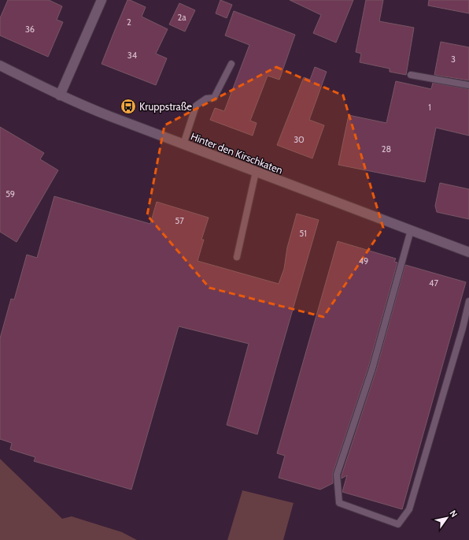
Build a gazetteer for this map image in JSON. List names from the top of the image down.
{
  "streets": {
    "street": ["Hinter den Kirschkaten"]
  },
  "places": {
    "bus stop": ["Kruppstraße"]
  },
  "house_numbers": [
    "2a",
    "2",
    "36",
    "34",
    "3",
    "1",
    "30",
    "28",
    "59",
    "57",
    "51",
    "49",
    "47"
  ],
  "north": "top right"
}
